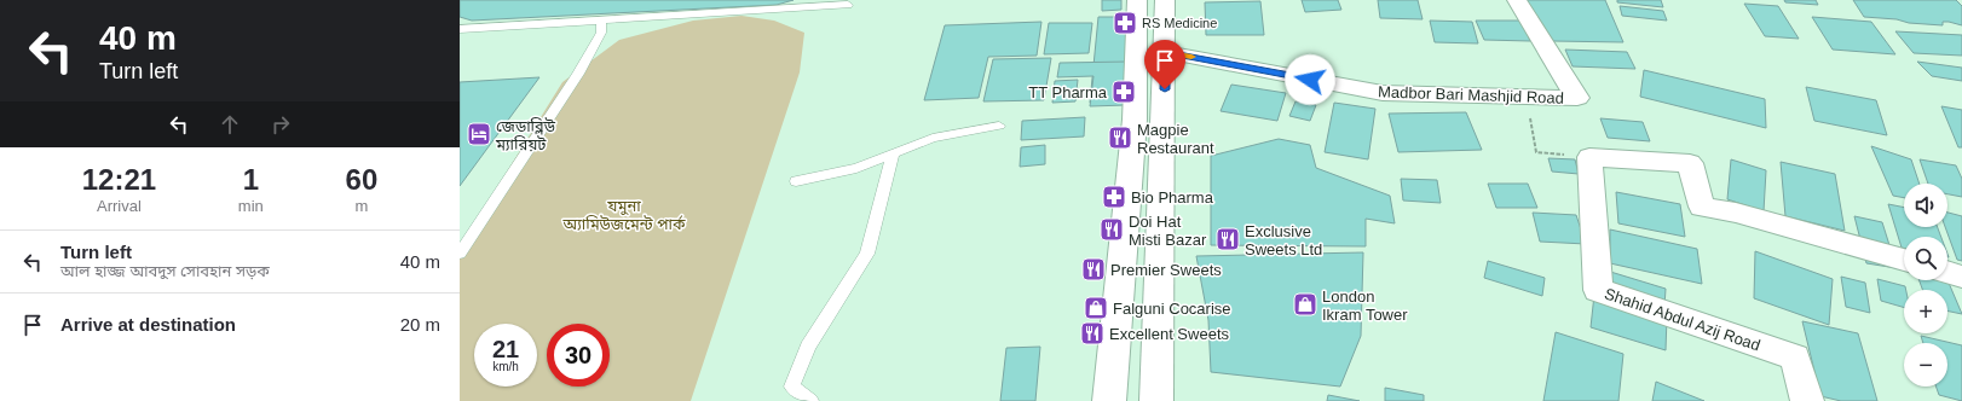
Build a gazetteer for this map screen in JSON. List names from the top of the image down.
{
  "streets": {
    "street": ["Madbor Bari Mashjid Road", "Shahid Abdul Azij Road"]
  },
  "parks": ["যমুনা অ্যামিউজমেন্ট পার্ক"],
  "places": {
    "pharmacy": ["RS Medicine", "TT Pharma", "Bio Pharma"],
    "hotel": ["জেডাব্লিউ ম্যারিয়ট"],
    "restaurant": [
      "Magpie Restaurant",
      "Doi Hat Misti Bazar",
      "Exclusive Sweets Ltd",
      "Premier Sweets",
      "Excellent Sweets"
    ],
    "shop": ["London Ikram Tower", "Falguni Cocarise"]
  },
  "page": {
    "turn": ["40 m", "Turn left"],
    "eta": [
      "12:21",
      "Arrival",
      "1",
      "min",
      "60",
      "m"
    ],
    "map_buttons": ["+", "−"],
    "list": [
      {
        "name": "Turn left",
        "note": "আল হাজ্জ আবদুস সোবহান সড়ক",
        "value": "40 m"
      },
      {
        "name": "Arrive at destination",
        "value": "20 m"
      }
    ],
    "speed": "21 km/h",
    "limit": "30"
  }
}
